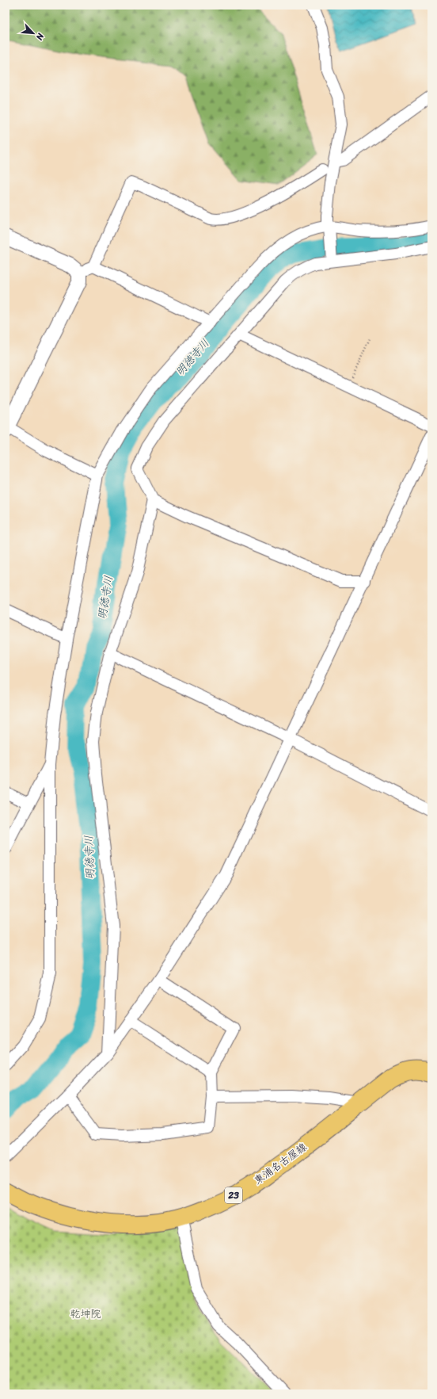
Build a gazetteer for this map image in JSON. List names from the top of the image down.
{
  "streets": {
    "main road": ["東浦名古屋線", "23"]
  },
  "water": ["明徳寺川"],
  "parks": ["乾坤院"],
  "north": "bottom right"
}
